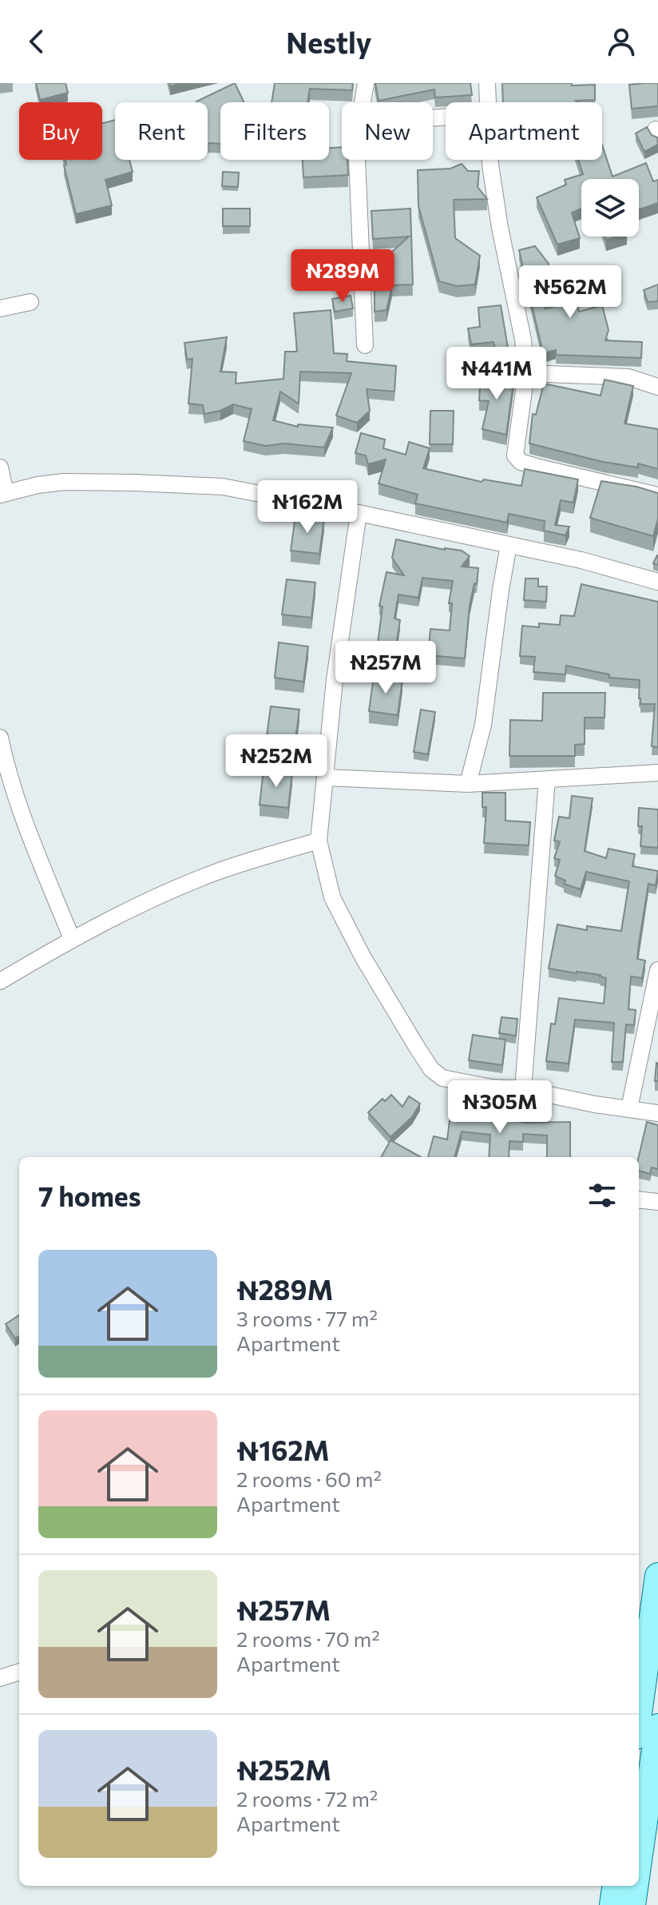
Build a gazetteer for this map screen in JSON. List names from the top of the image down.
{
  "page": {
    "header": "Nestly",
    "chip": [
      "Buy",
      "Rent",
      "Filters",
      "New",
      "Apartment"
    ],
    "price": [
      "₦289M",
      "₦562M",
      "₦441M",
      "₦162M",
      "₦257M",
      "₦252M",
      "₦305M"
    ],
    "heading": "7 homes",
    "list": [
      {
        "name": "₦289M",
        "note": "3 rooms · 77 m² · Apartment"
      },
      {
        "name": "₦162M",
        "note": "2 rooms · 60 m² · Apartment"
      },
      {
        "name": "₦257M",
        "note": "2 rooms · 70 m² · Apartment"
      },
      {
        "name": "₦252M",
        "note": "2 rooms · 72 m² · Apartment"
      }
    ]
  }
}
